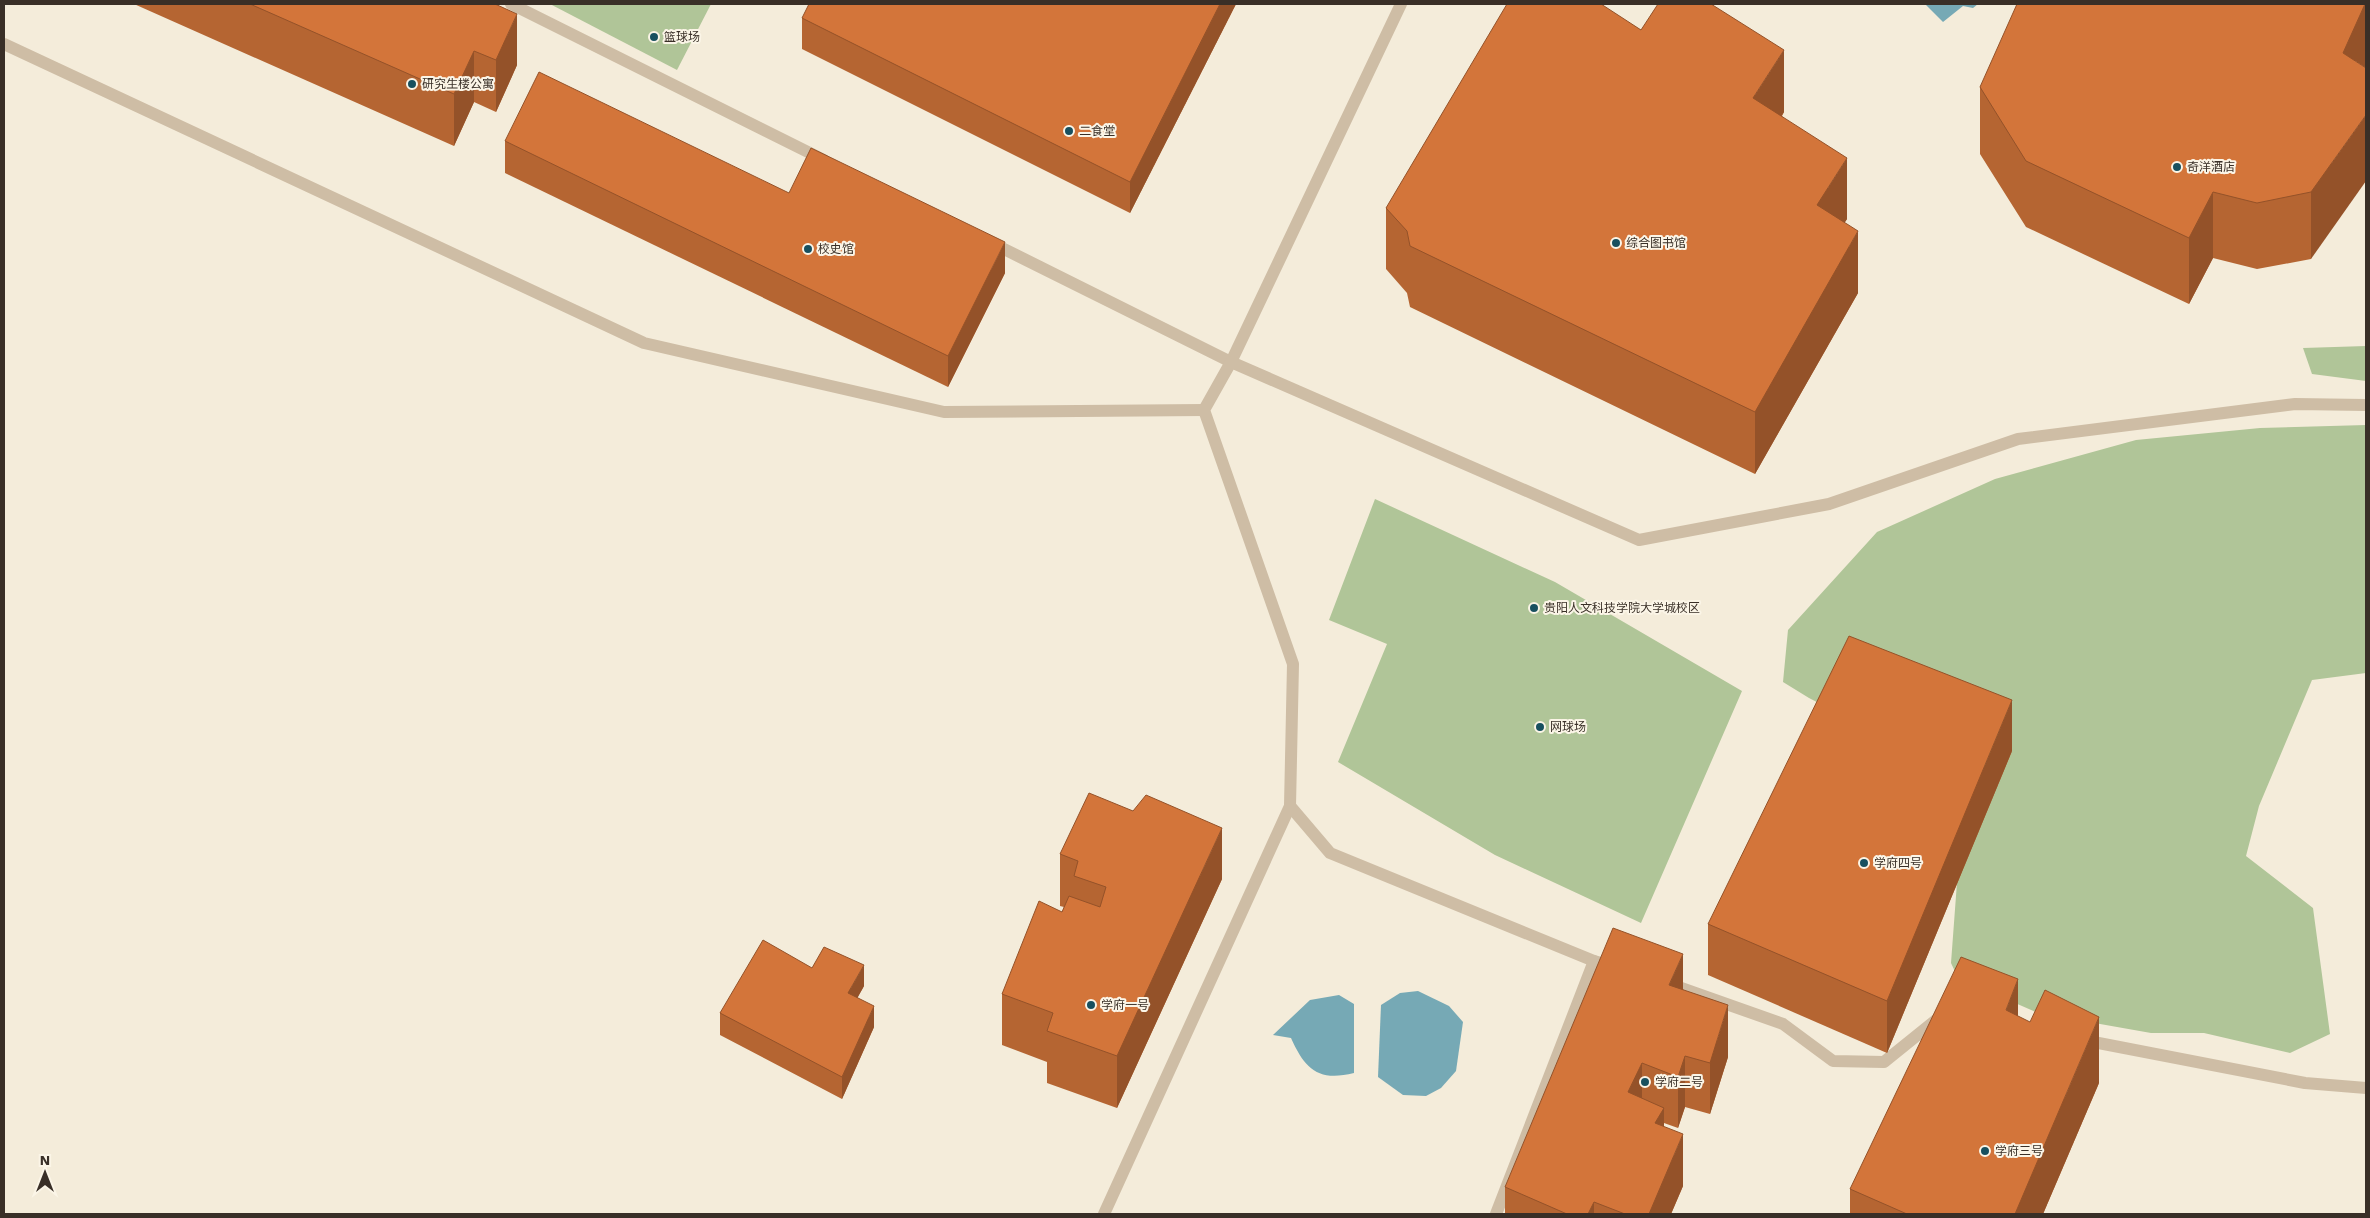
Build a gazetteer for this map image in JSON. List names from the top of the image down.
{
  "places": [
    "篮球场",
    "研究生楼公寓",
    "二食堂",
    "奇洋酒店",
    "综合图书馆",
    "校史馆",
    "贵阳人文科技学院大学城校区",
    "网球场",
    "学府四号",
    "学府一号",
    "学府二号",
    "学府三号"
  ],
  "north": "top"
}
